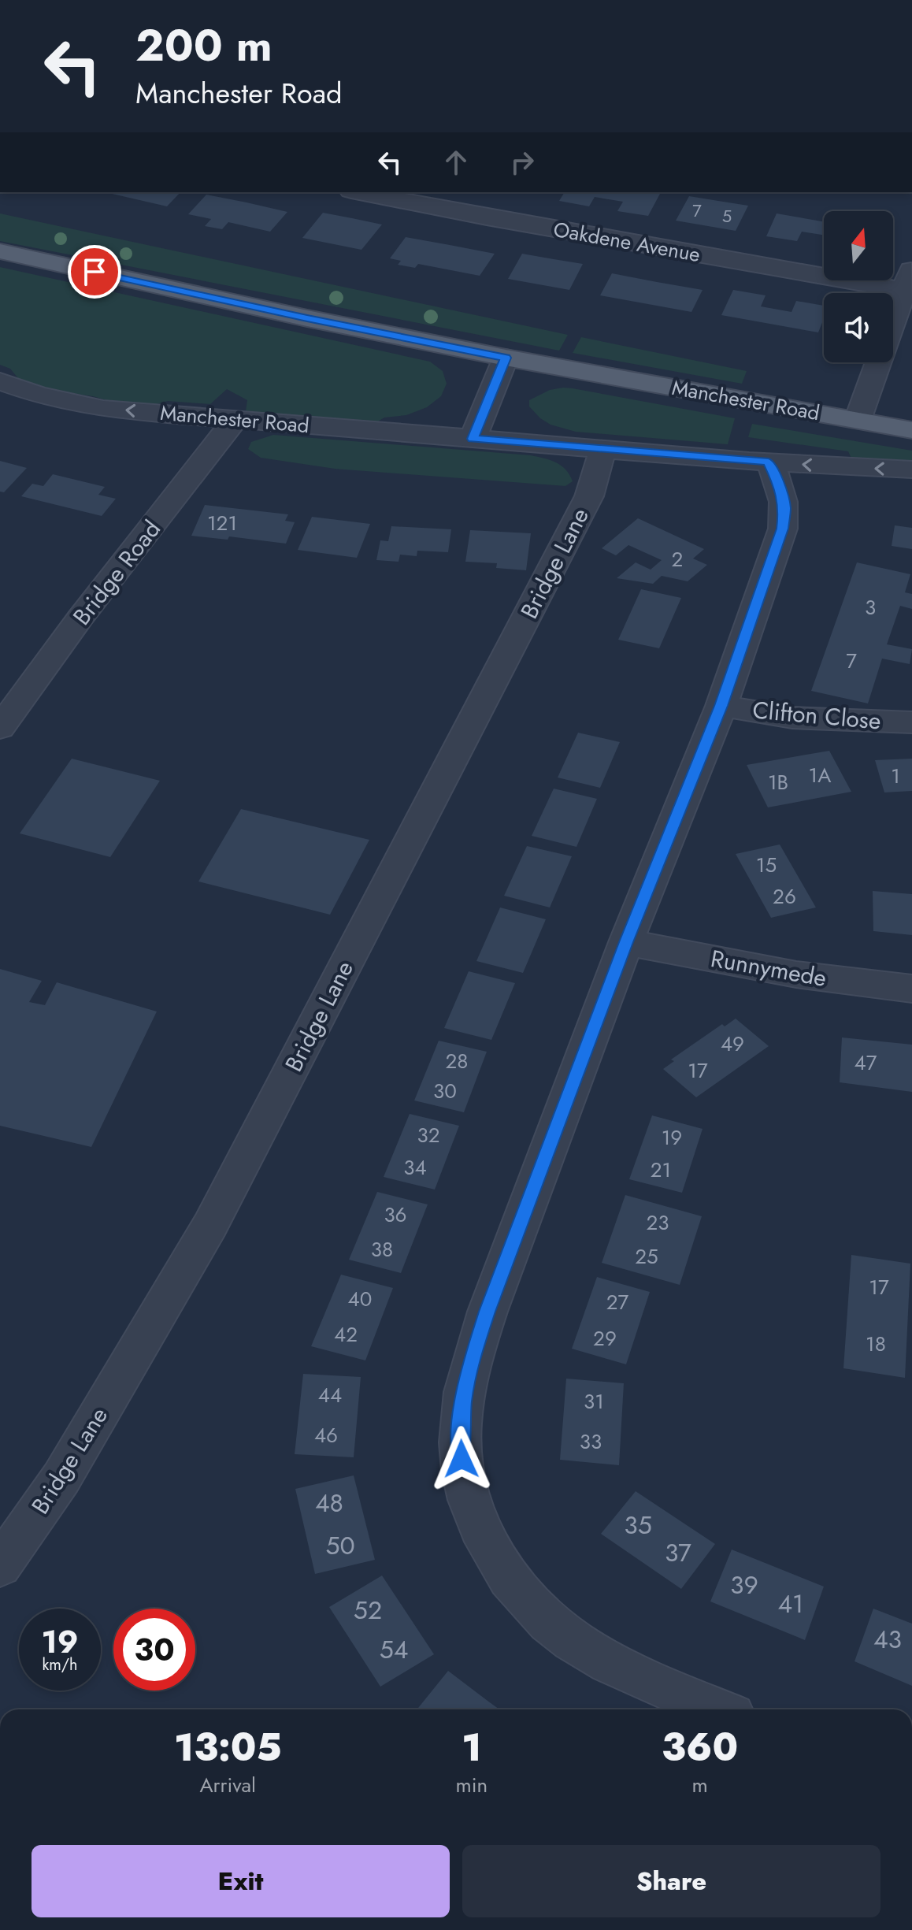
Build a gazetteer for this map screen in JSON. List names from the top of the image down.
{
  "streets": {
    "main road": ["Manchester Road"],
    "street": [
      "Oakdene Avenue",
      "Bridge Lane",
      "Bridge Road",
      "Clifton Close",
      "Runnymede"
    ]
  },
  "crossings": [
    ["Manchester Road", "Bridge Lane"],
    ["Manchester Road", "Bridge Road"]
  ],
  "house_numbers": [
    "7",
    "5",
    "121",
    "2",
    "3",
    "7",
    "1A",
    "1",
    "1B",
    "15",
    "26",
    "49",
    "28",
    "47",
    "17",
    "30",
    "32",
    "19",
    "34",
    "21",
    "36",
    "23",
    "38",
    "25",
    "17",
    "40",
    "27",
    "42",
    "29",
    "18",
    "44",
    "31",
    "46",
    "33",
    "48",
    "35",
    "50",
    "37",
    "39",
    "41",
    "52",
    "43",
    "54"
  ],
  "north": "top",
  "page": {
    "turn": ["200 m", "Manchester Road"],
    "speed": "19 km/h",
    "limit": "30",
    "eta": [
      "13:05",
      "Arrival",
      "1",
      "min",
      "360",
      "m"
    ],
    "buttons": ["Exit", "Share"]
  }
}
